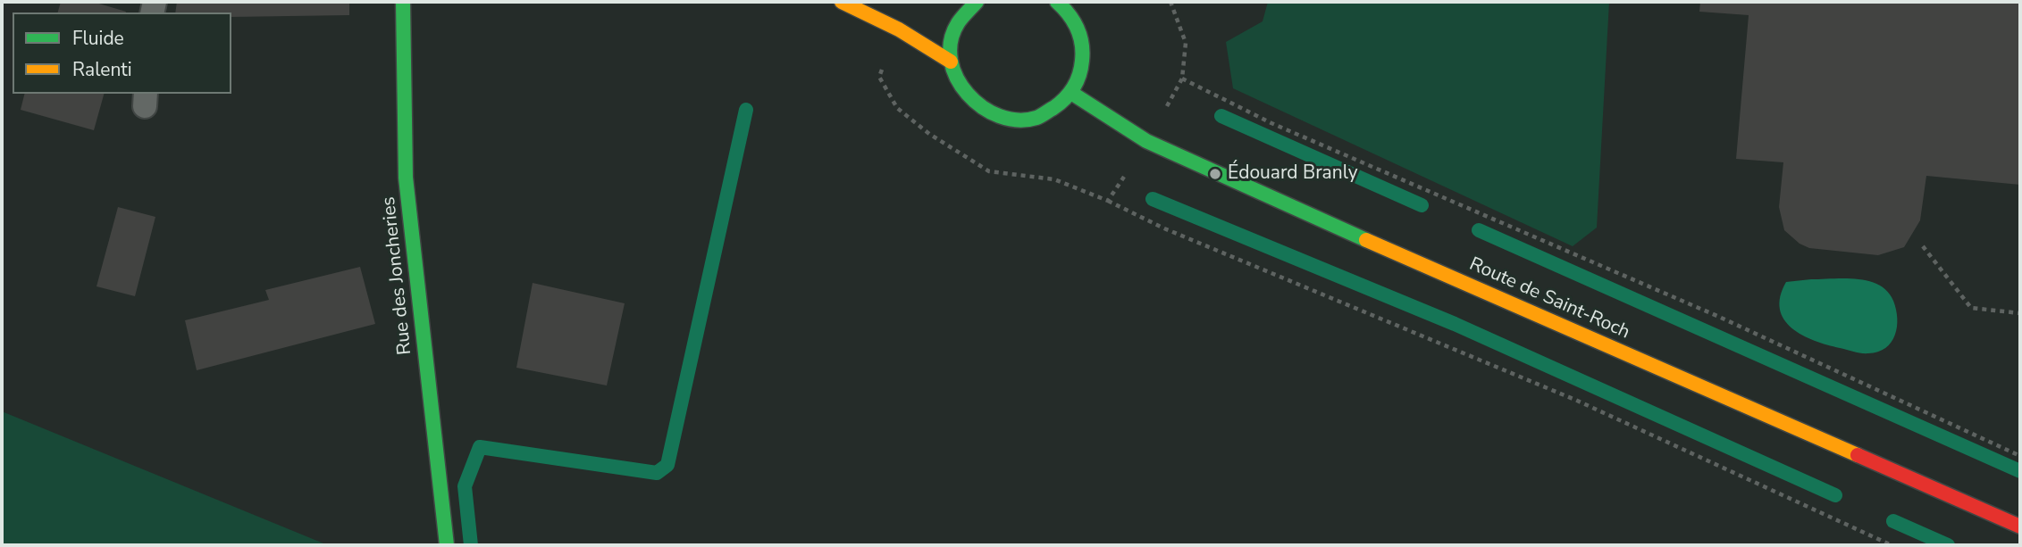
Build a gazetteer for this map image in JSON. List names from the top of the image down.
{
  "streets": {
    "street": ["Rue des Joncheries", "Route de Saint-Roch"]
  },
  "places": ["Édouard Branly"],
  "legend": ["Fluide", "Ralenti"]
}
